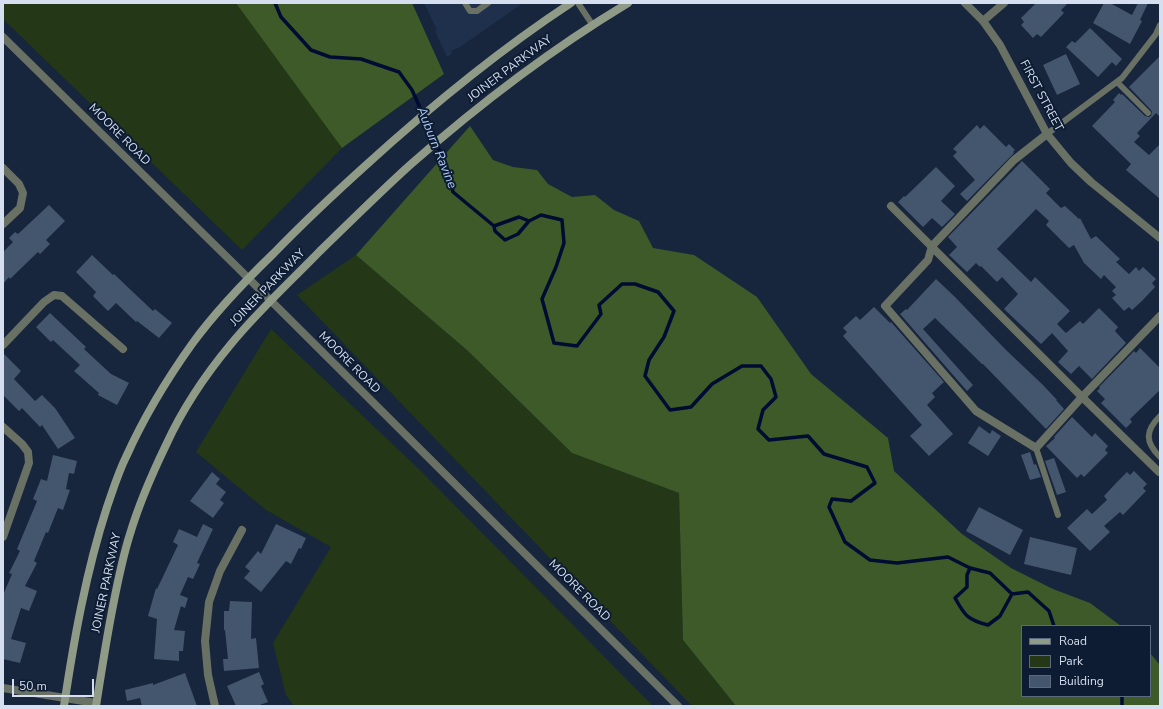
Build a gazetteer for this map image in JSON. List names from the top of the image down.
{
  "streets": {
    "main road": ["JOINER PARKWAY"],
    "street": ["FIRST STREET", "MOORE ROAD"]
  },
  "crossings": [
    ["JOINER PARKWAY", "MOORE ROAD"]
  ],
  "water": ["Auburn Ravine"],
  "legend": ["Road", "Park", "Building"],
  "scale_bar": "50 m"
}
